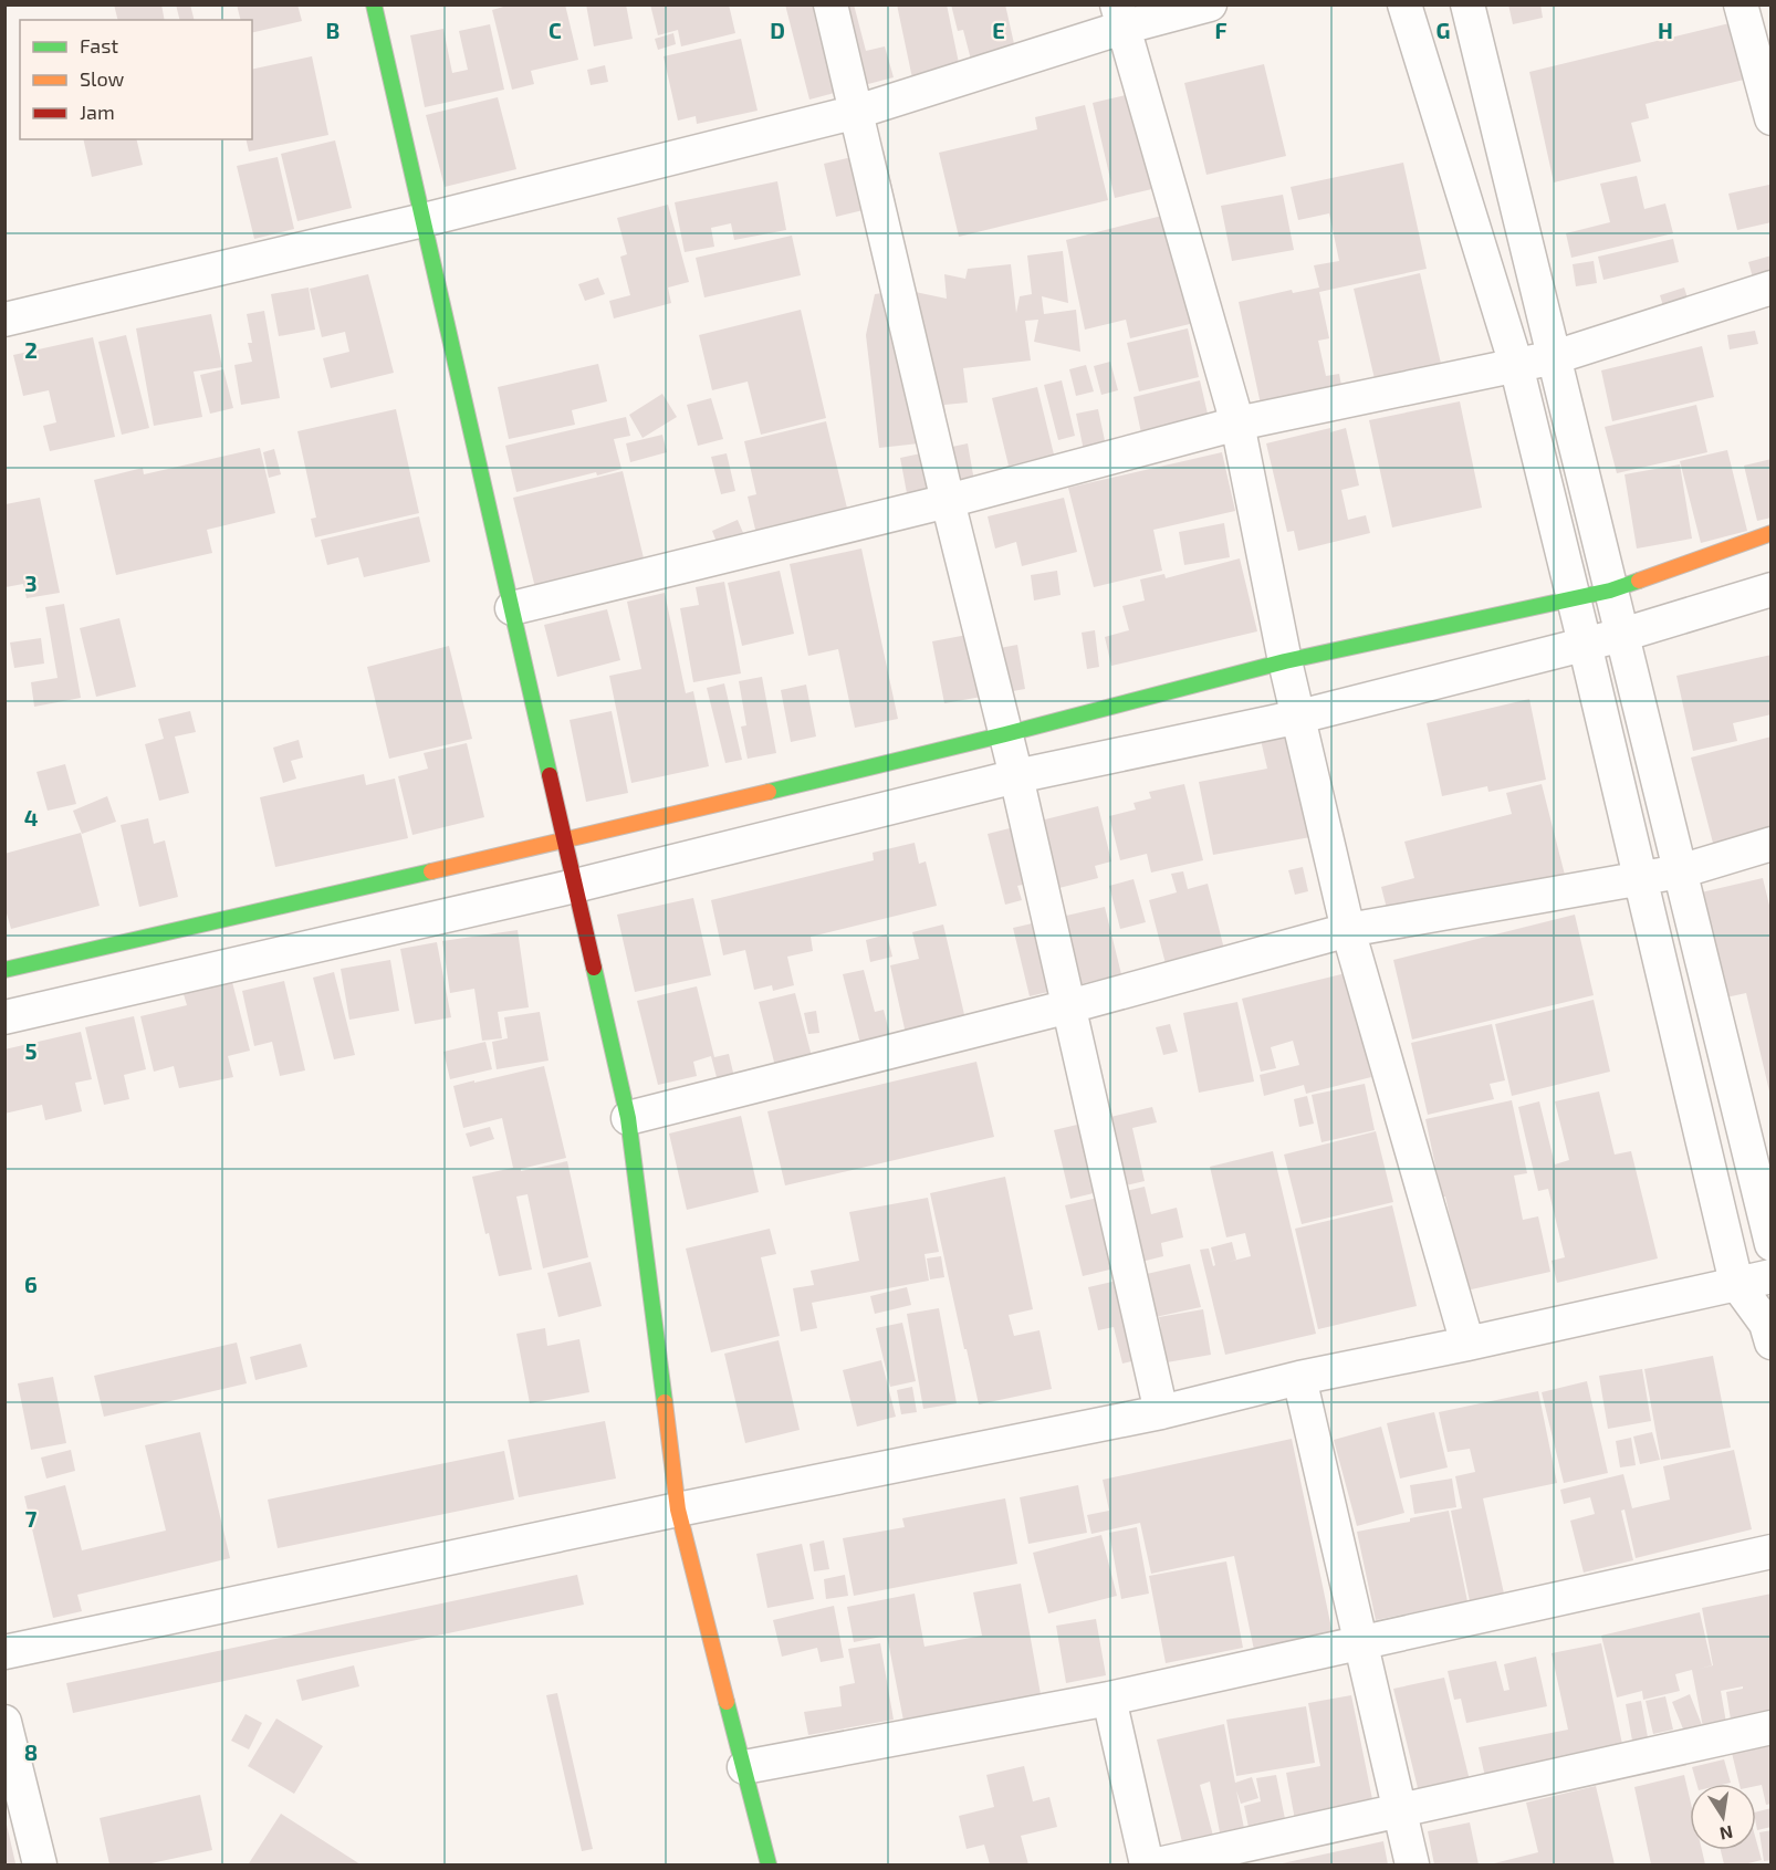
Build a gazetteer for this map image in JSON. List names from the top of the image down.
{
  "legend": ["Fast", "Slow", "Jam"],
  "north": "bottom",
  "grid": {
    "columns": [
      "B",
      "C",
      "D",
      "E",
      "F",
      "G",
      "H"
    ],
    "rows": [
      "2",
      "3",
      "4",
      "5",
      "6",
      "7",
      "8"
    ]
  }
}
